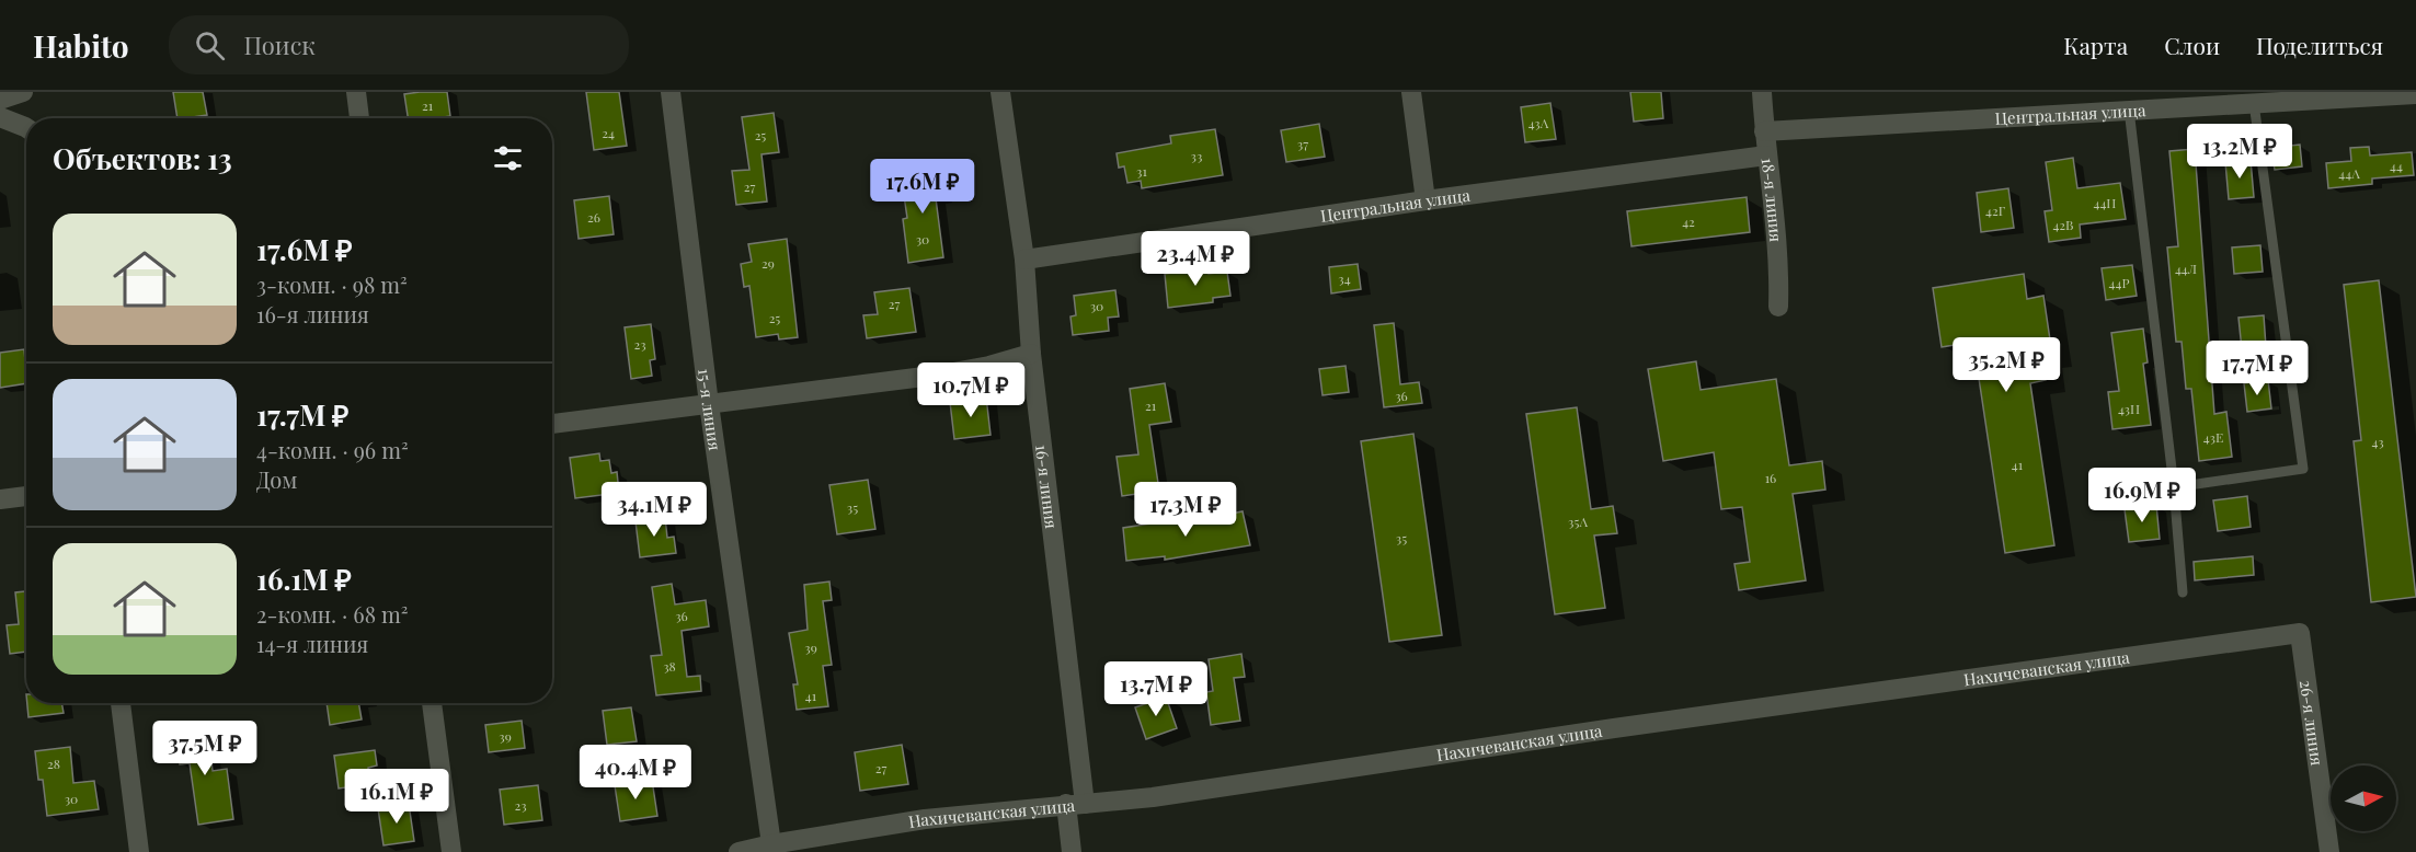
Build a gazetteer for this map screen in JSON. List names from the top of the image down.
{
  "streets": {
    "street": [
      "Центральная улица",
      "18-я линия",
      "15-я линия",
      "16-я линия",
      "Нахичеванская улица",
      "26-я линия"
    ]
  },
  "crossings": [
    ["Центральная улица", "18-я линия"],
    ["Центральная улица", "16-я линия"],
    ["15-я линия", "Нахичеванская улица"],
    ["16-я линия", "Нахичеванская улица"],
    ["Нахичеванская улица", "26-я линия"]
  ],
  "house_numbers": [
    "21",
    "43А",
    "24",
    "25",
    "37",
    "33",
    "44",
    "31",
    "44А",
    "27",
    "44Н",
    "42Г",
    "26",
    "42",
    "42В",
    "30",
    "29",
    "44Л",
    "34",
    "44Р",
    "27",
    "30",
    "25",
    "23",
    "36",
    "21",
    "43Н",
    "43Е",
    "43",
    "41",
    "16",
    "35",
    "35А",
    "35",
    "36",
    "39",
    "38",
    "41",
    "39",
    "28",
    "27",
    "30",
    "23"
  ],
  "north": "right",
  "page": {
    "header": "Habito",
    "search": "Поиск",
    "nav": ["Карта", "Слои", "Поделиться"],
    "heading": "Объектов: 13",
    "price": [
      "13.2M ₽",
      "17.6M ₽",
      "23.4M ₽",
      "35.2M ₽",
      "17.7M ₽",
      "10.7M ₽",
      "16.9M ₽",
      "34.1M ₽",
      "17.3M ₽",
      "13.7M ₽",
      "37.5M ₽",
      "40.4M ₽",
      "16.1M ₽"
    ],
    "list": [
      {
        "name": "17.6M ₽",
        "note": "3-комн. · 98 m² · 16-я линия"
      },
      {
        "name": "17.7M ₽",
        "note": "4-комн. · 96 m² · Дом"
      },
      {
        "name": "16.1M ₽",
        "note": "2-комн. · 68 m² · 14-я линия"
      }
    ]
  }
}
